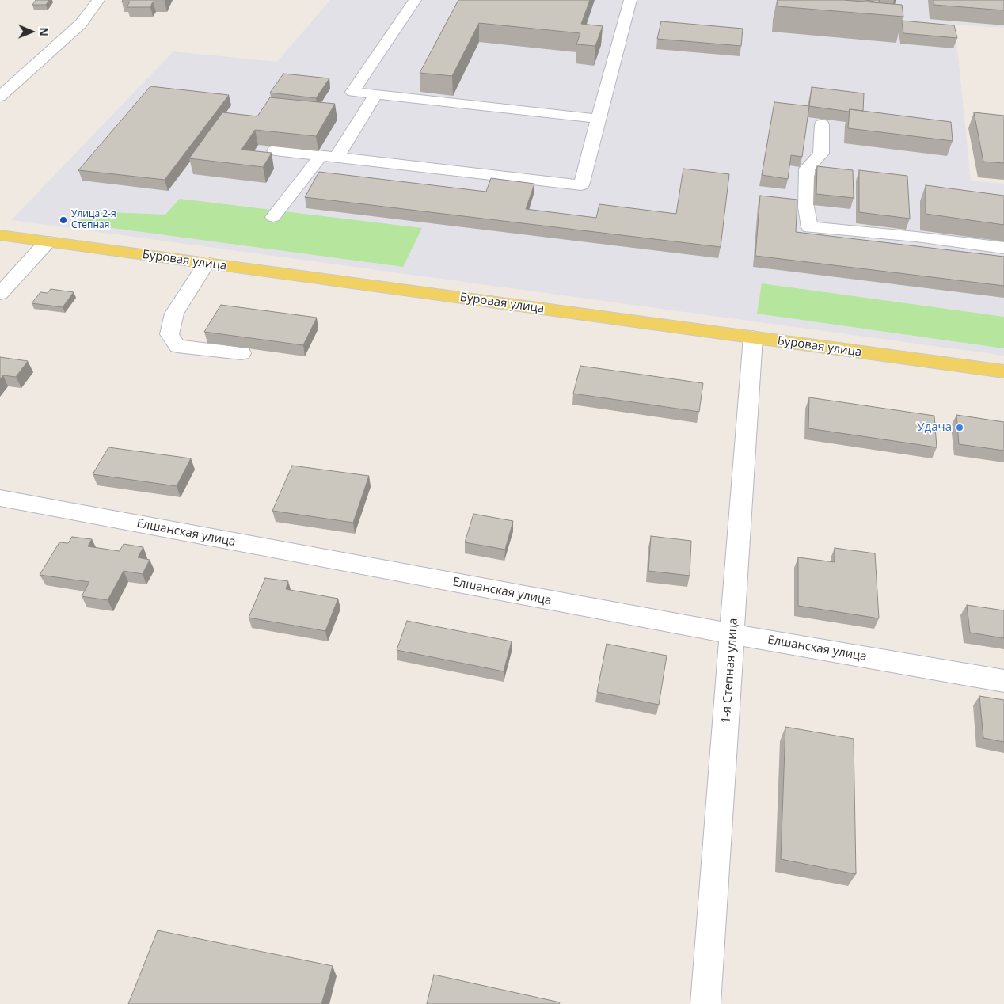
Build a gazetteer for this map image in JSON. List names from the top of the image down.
{
  "streets": {
    "main road": ["Буровая улица"],
    "street": ["Елшанская улица", "1-я Степная улица"]
  },
  "crossings": [
    ["Буровая улица", "1-я Степная улица"],
    ["Елшанская улица", "1-я Степная улица"]
  ],
  "places": ["Улица 2-я Степная", "Удача"],
  "north": "right"
}
